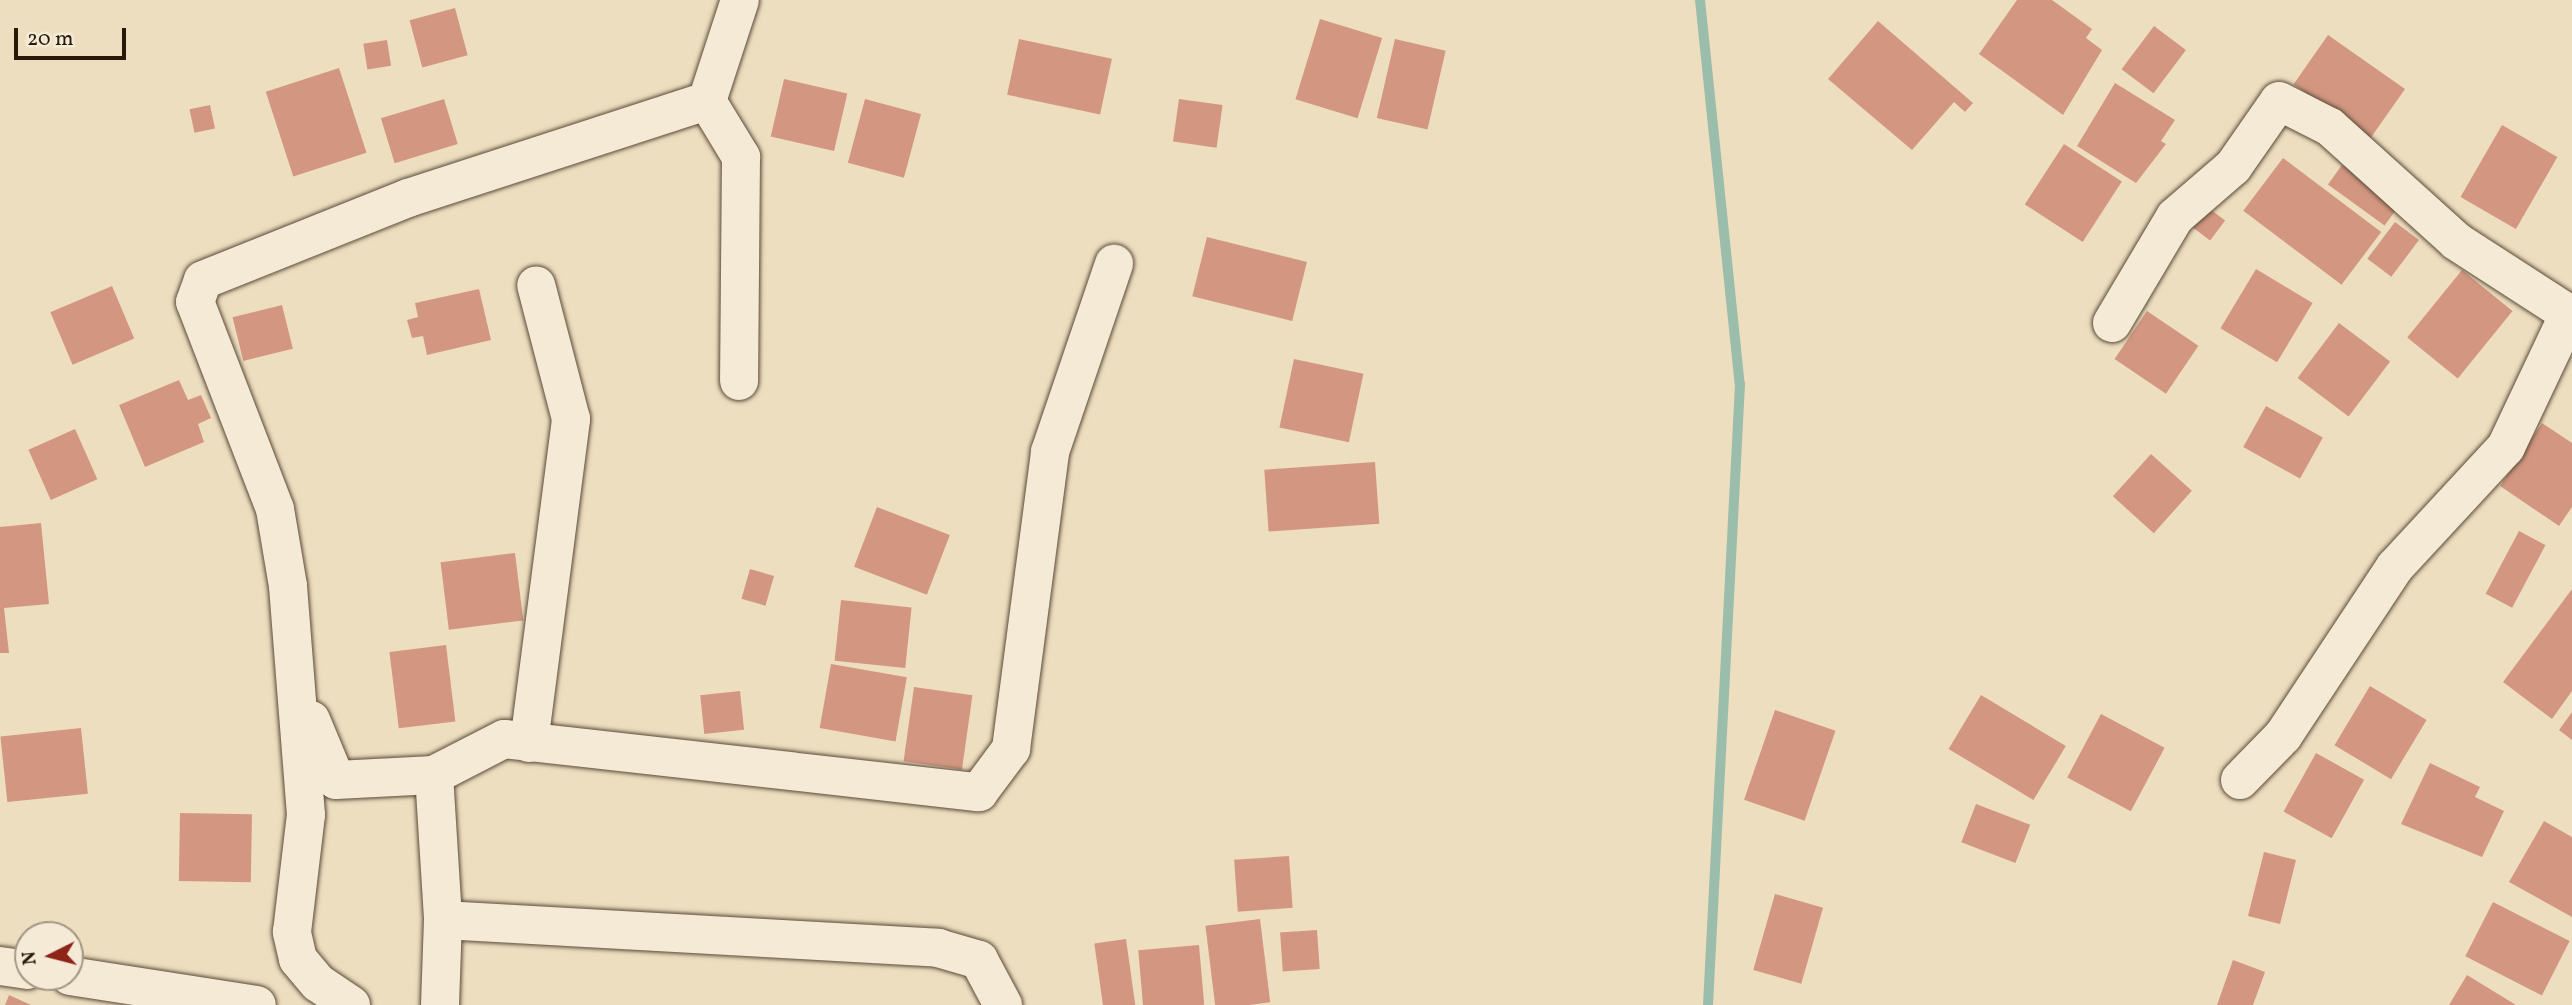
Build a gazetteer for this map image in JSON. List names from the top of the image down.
{
  "scale_bar": "20 m",
  "north": "left"
}
